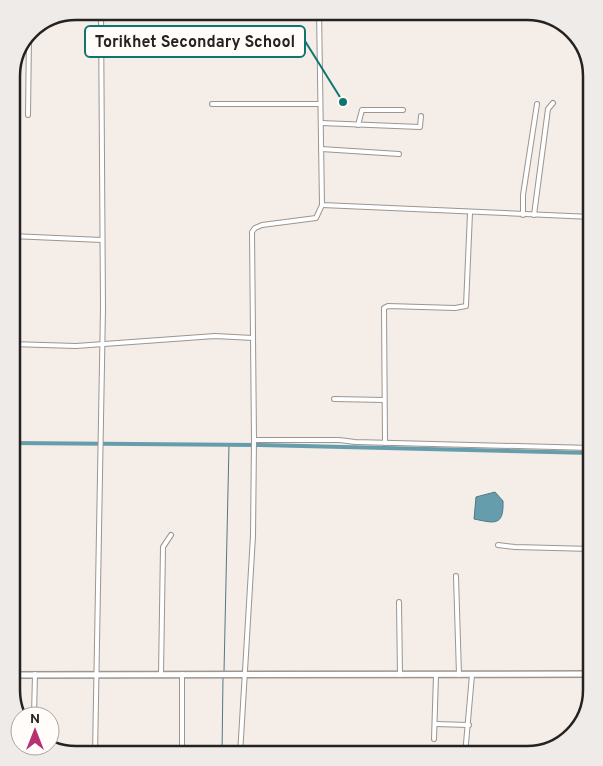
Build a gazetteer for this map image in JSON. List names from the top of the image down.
{
  "places": ["Torikhet Secondary School"],
  "north": "top"
}
